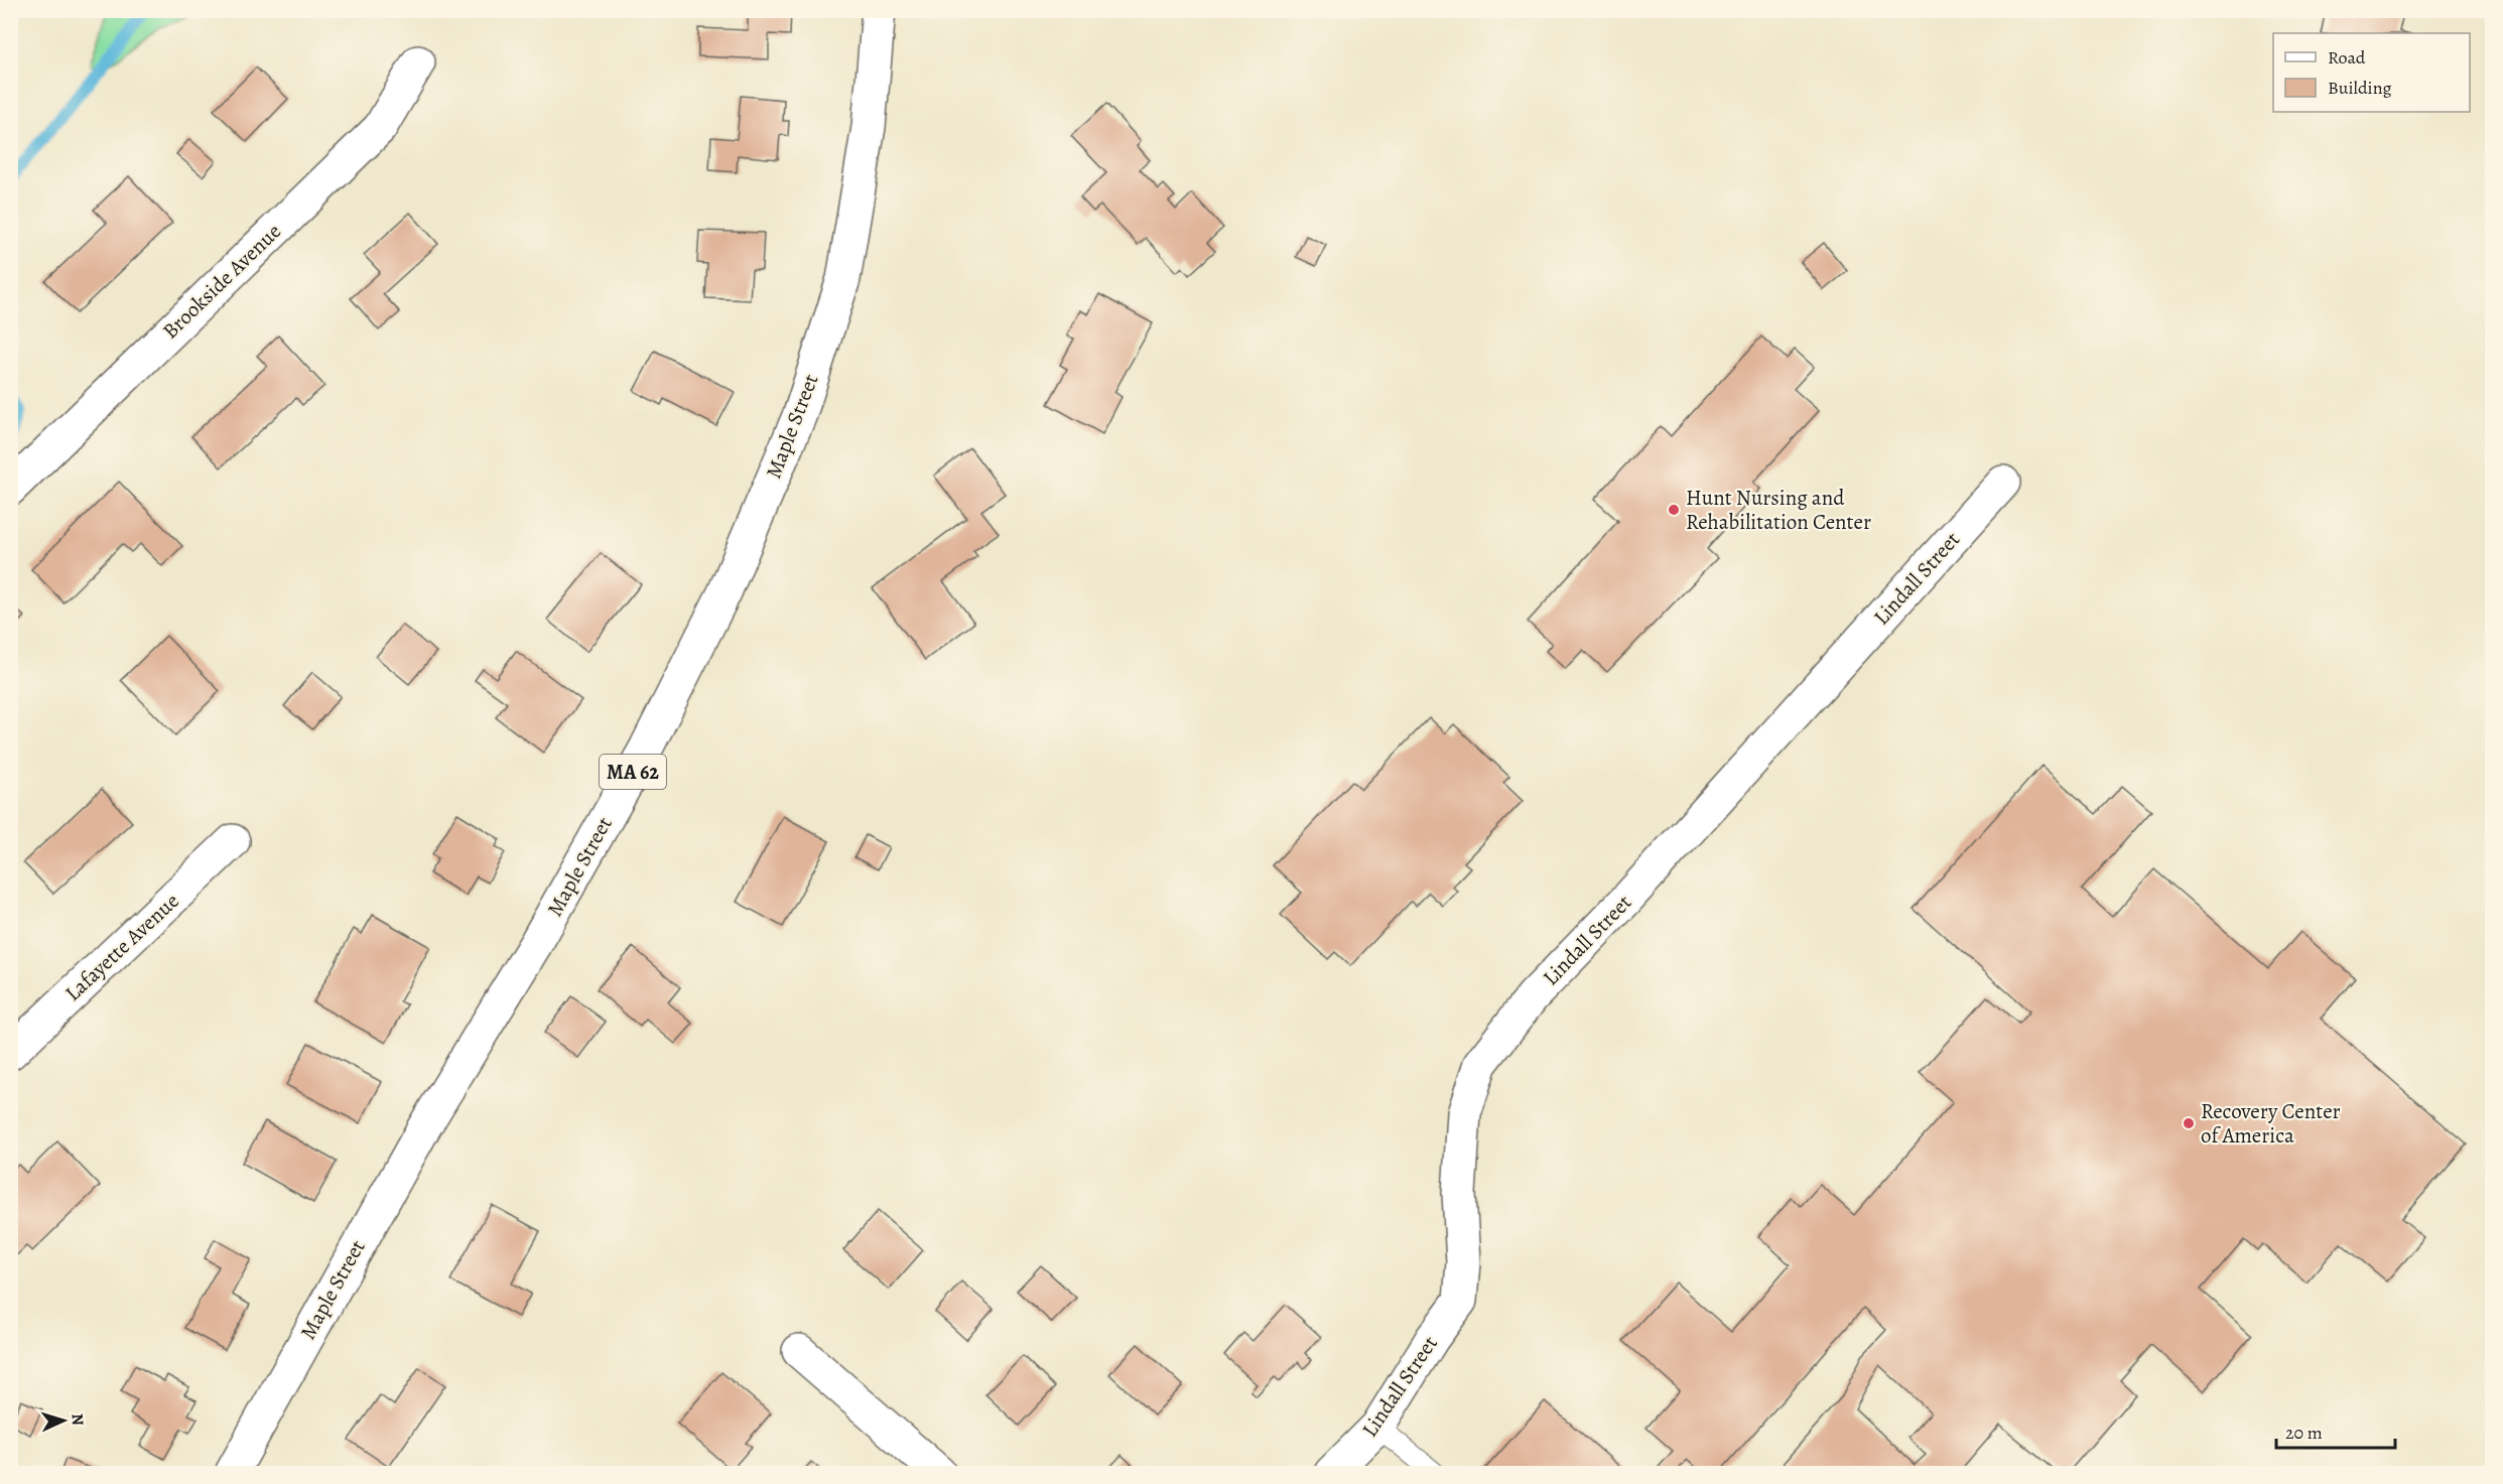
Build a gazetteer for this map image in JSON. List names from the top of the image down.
{
  "streets": {
    "street": [
      "Brookside Avenue",
      "Maple Street",
      "Lindall Street",
      "MA 62",
      "Lafayette Avenue"
    ]
  },
  "places": ["Hunt Nursing and Rehabilitation Center", "Recovery Center of America"],
  "legend": ["Road", "Building"],
  "scale_bar": "20 m",
  "north": "right"
}
